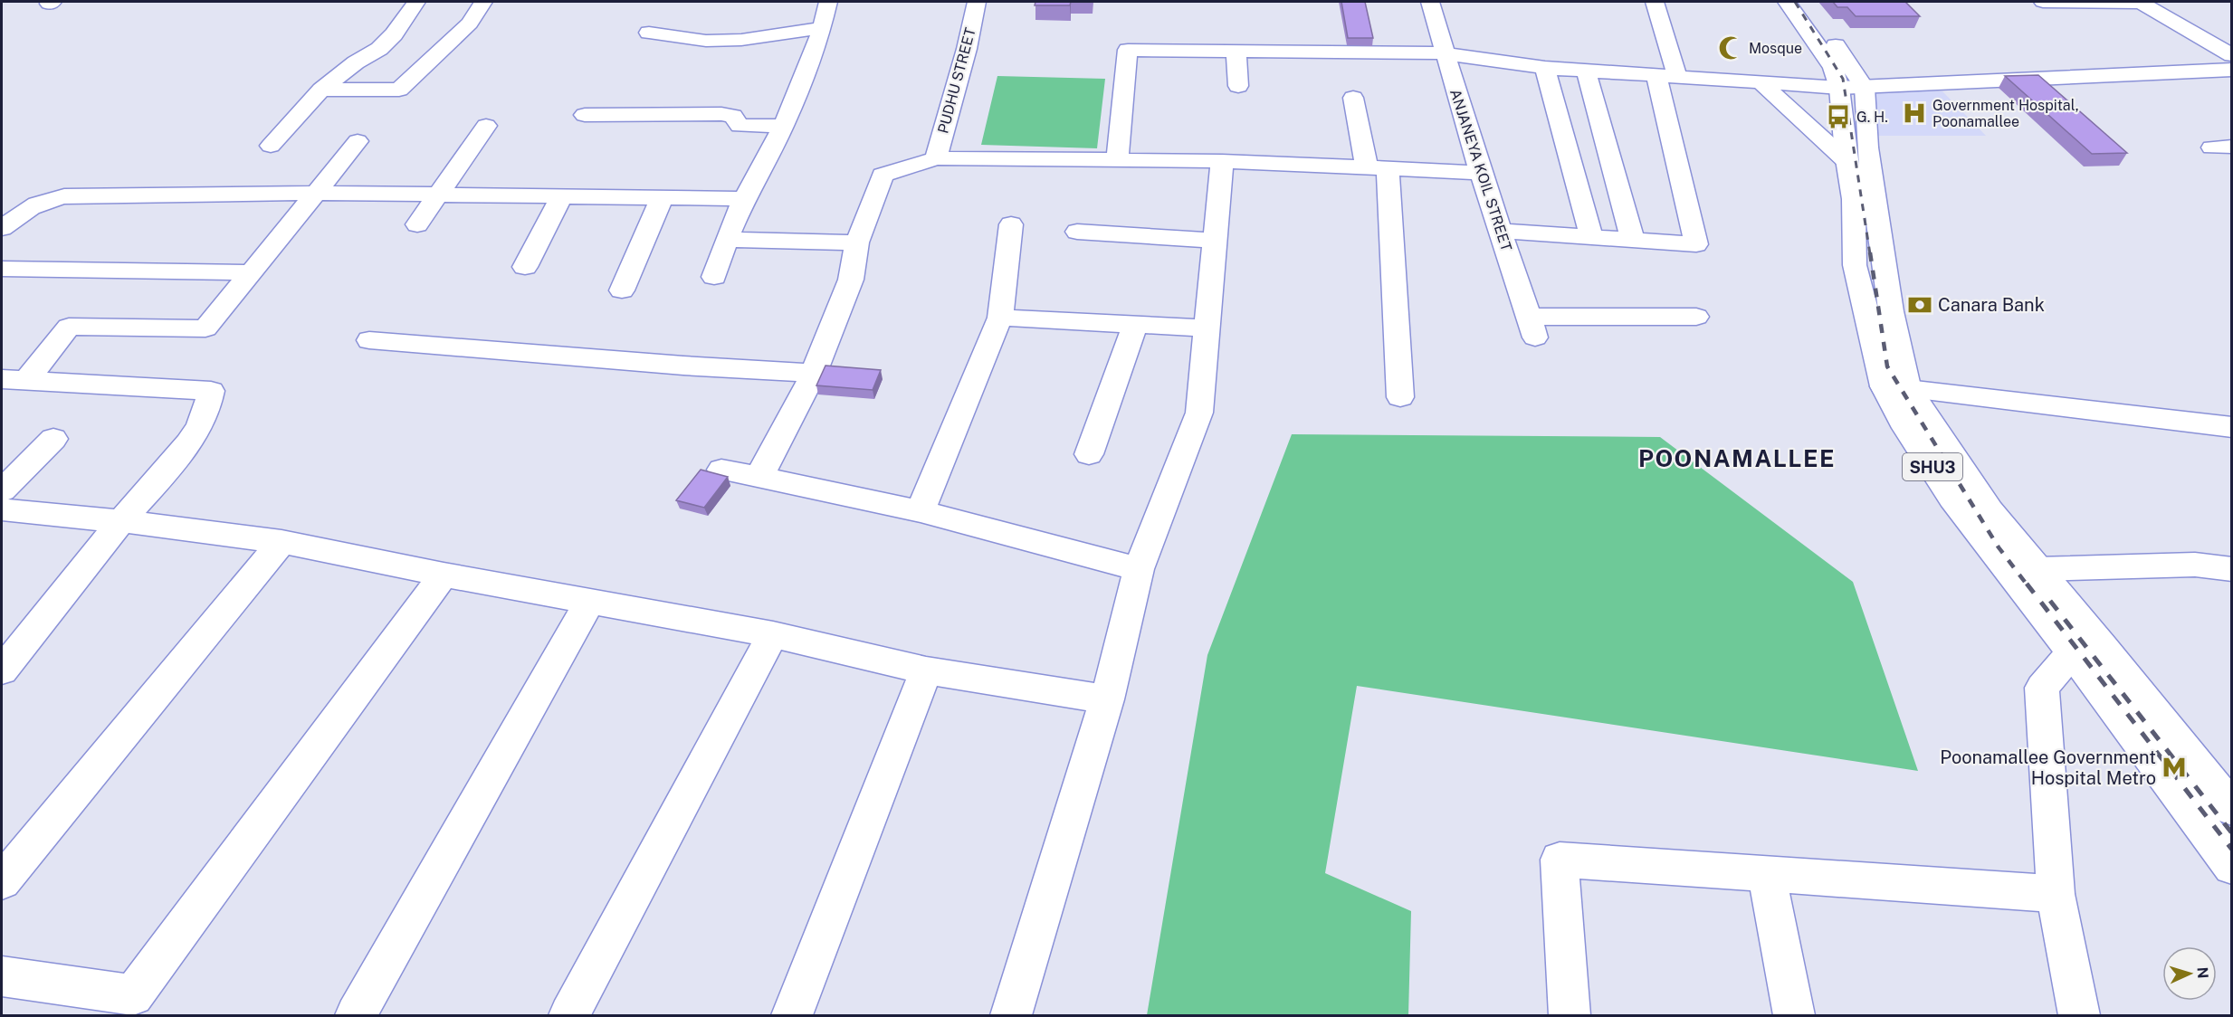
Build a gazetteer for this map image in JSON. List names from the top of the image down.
{
  "streets": {
    "street": ["PUDHU STREET", "ANJANEYA KOIL STREET", "SHU3"]
  },
  "districts": ["POONAMALLEE"],
  "places": {
    "mosque": ["Mosque"],
    "hospital": ["Government Hospital, Poonamallee"],
    "bus stop": ["G. H."],
    "bank": ["Canara Bank"],
    "metro station": ["Poonamallee Government Hospital Metro"]
  },
  "north": "right"
}
